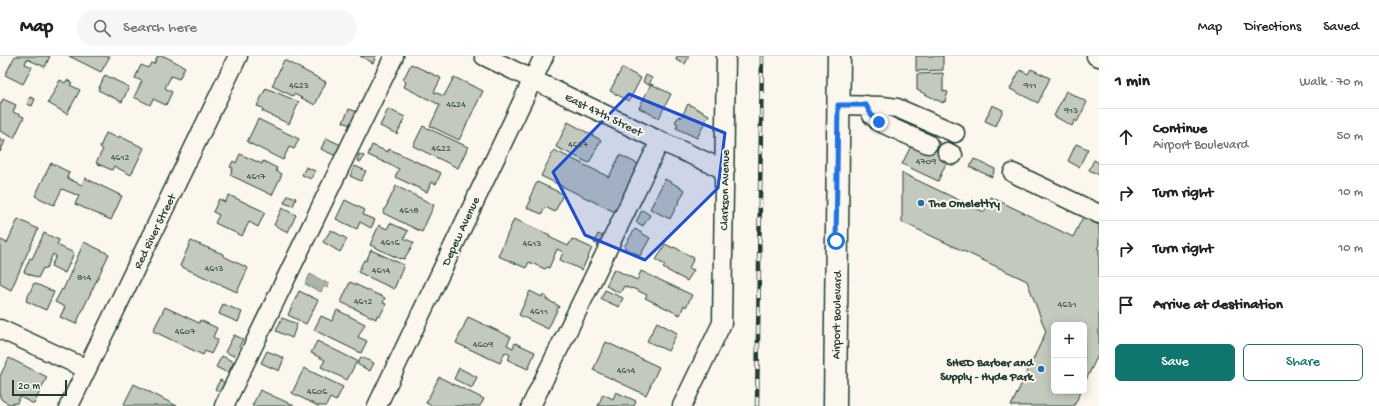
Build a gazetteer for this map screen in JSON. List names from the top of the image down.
{
  "streets": {
    "main road": ["Airport Boulevard"],
    "street": [
      "East 47th Street",
      "Clarkson Avenue",
      "Red River Street",
      "Depew Avenue"
    ]
  },
  "crossings": [
    ["East 47th Street", "Clarkson Avenue"],
    ["East 47th Street", "Depew Avenue"]
  ],
  "places": ["The Omelettry", "SHED Barber and Supply - Hyde Park"],
  "house_numbers": [
    "4623",
    "911",
    "4624",
    "913",
    "4627",
    "4622",
    "4612",
    "4709",
    "4617",
    "4618",
    "4616",
    "4613",
    "4613",
    "4614",
    "814",
    "4612",
    "4631",
    "4611",
    "4607",
    "4609",
    "4614",
    "4606"
  ],
  "scale_bar": "20 m",
  "page": {
    "header": "Map",
    "search": "Search here",
    "nav": ["Map", "Directions", "Saved"],
    "heading": ["1 min", "Walk · 70 m"],
    "list": [
      ["Continue", "Airport Boulevard", "50 m"],
      ["Turn right", "10 m"],
      ["Turn right", "10 m"],
      "Arrive at destination"
    ],
    "map_buttons": ["+", "−"],
    "buttons": ["Save", "Share"],
    "scale": "20 m"
  }
}
